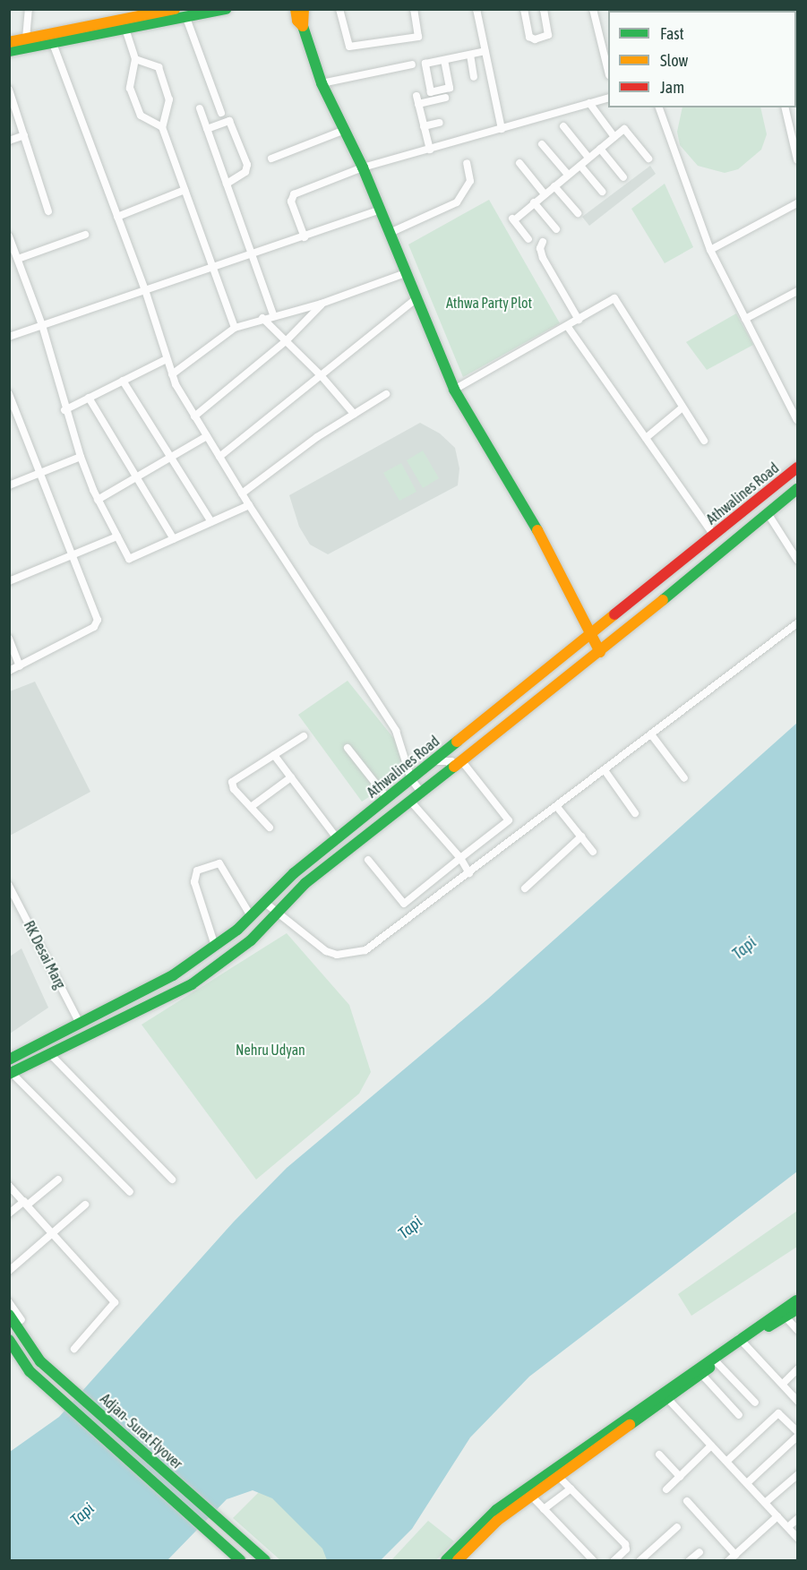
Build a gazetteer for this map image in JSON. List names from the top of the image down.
{
  "streets": {
    "main road": ["Athwalines Road", "Adjan- Surat Flyover"],
    "street": ["RK Desai Marg"]
  },
  "crossings": [
    ["Athwalines Road", "RK Desai Marg"]
  ],
  "water": ["Tapi"],
  "parks": ["Athwa Party Plot", "Nehru Udyan"],
  "legend": ["Fast", "Slow", "Jam"]
}
